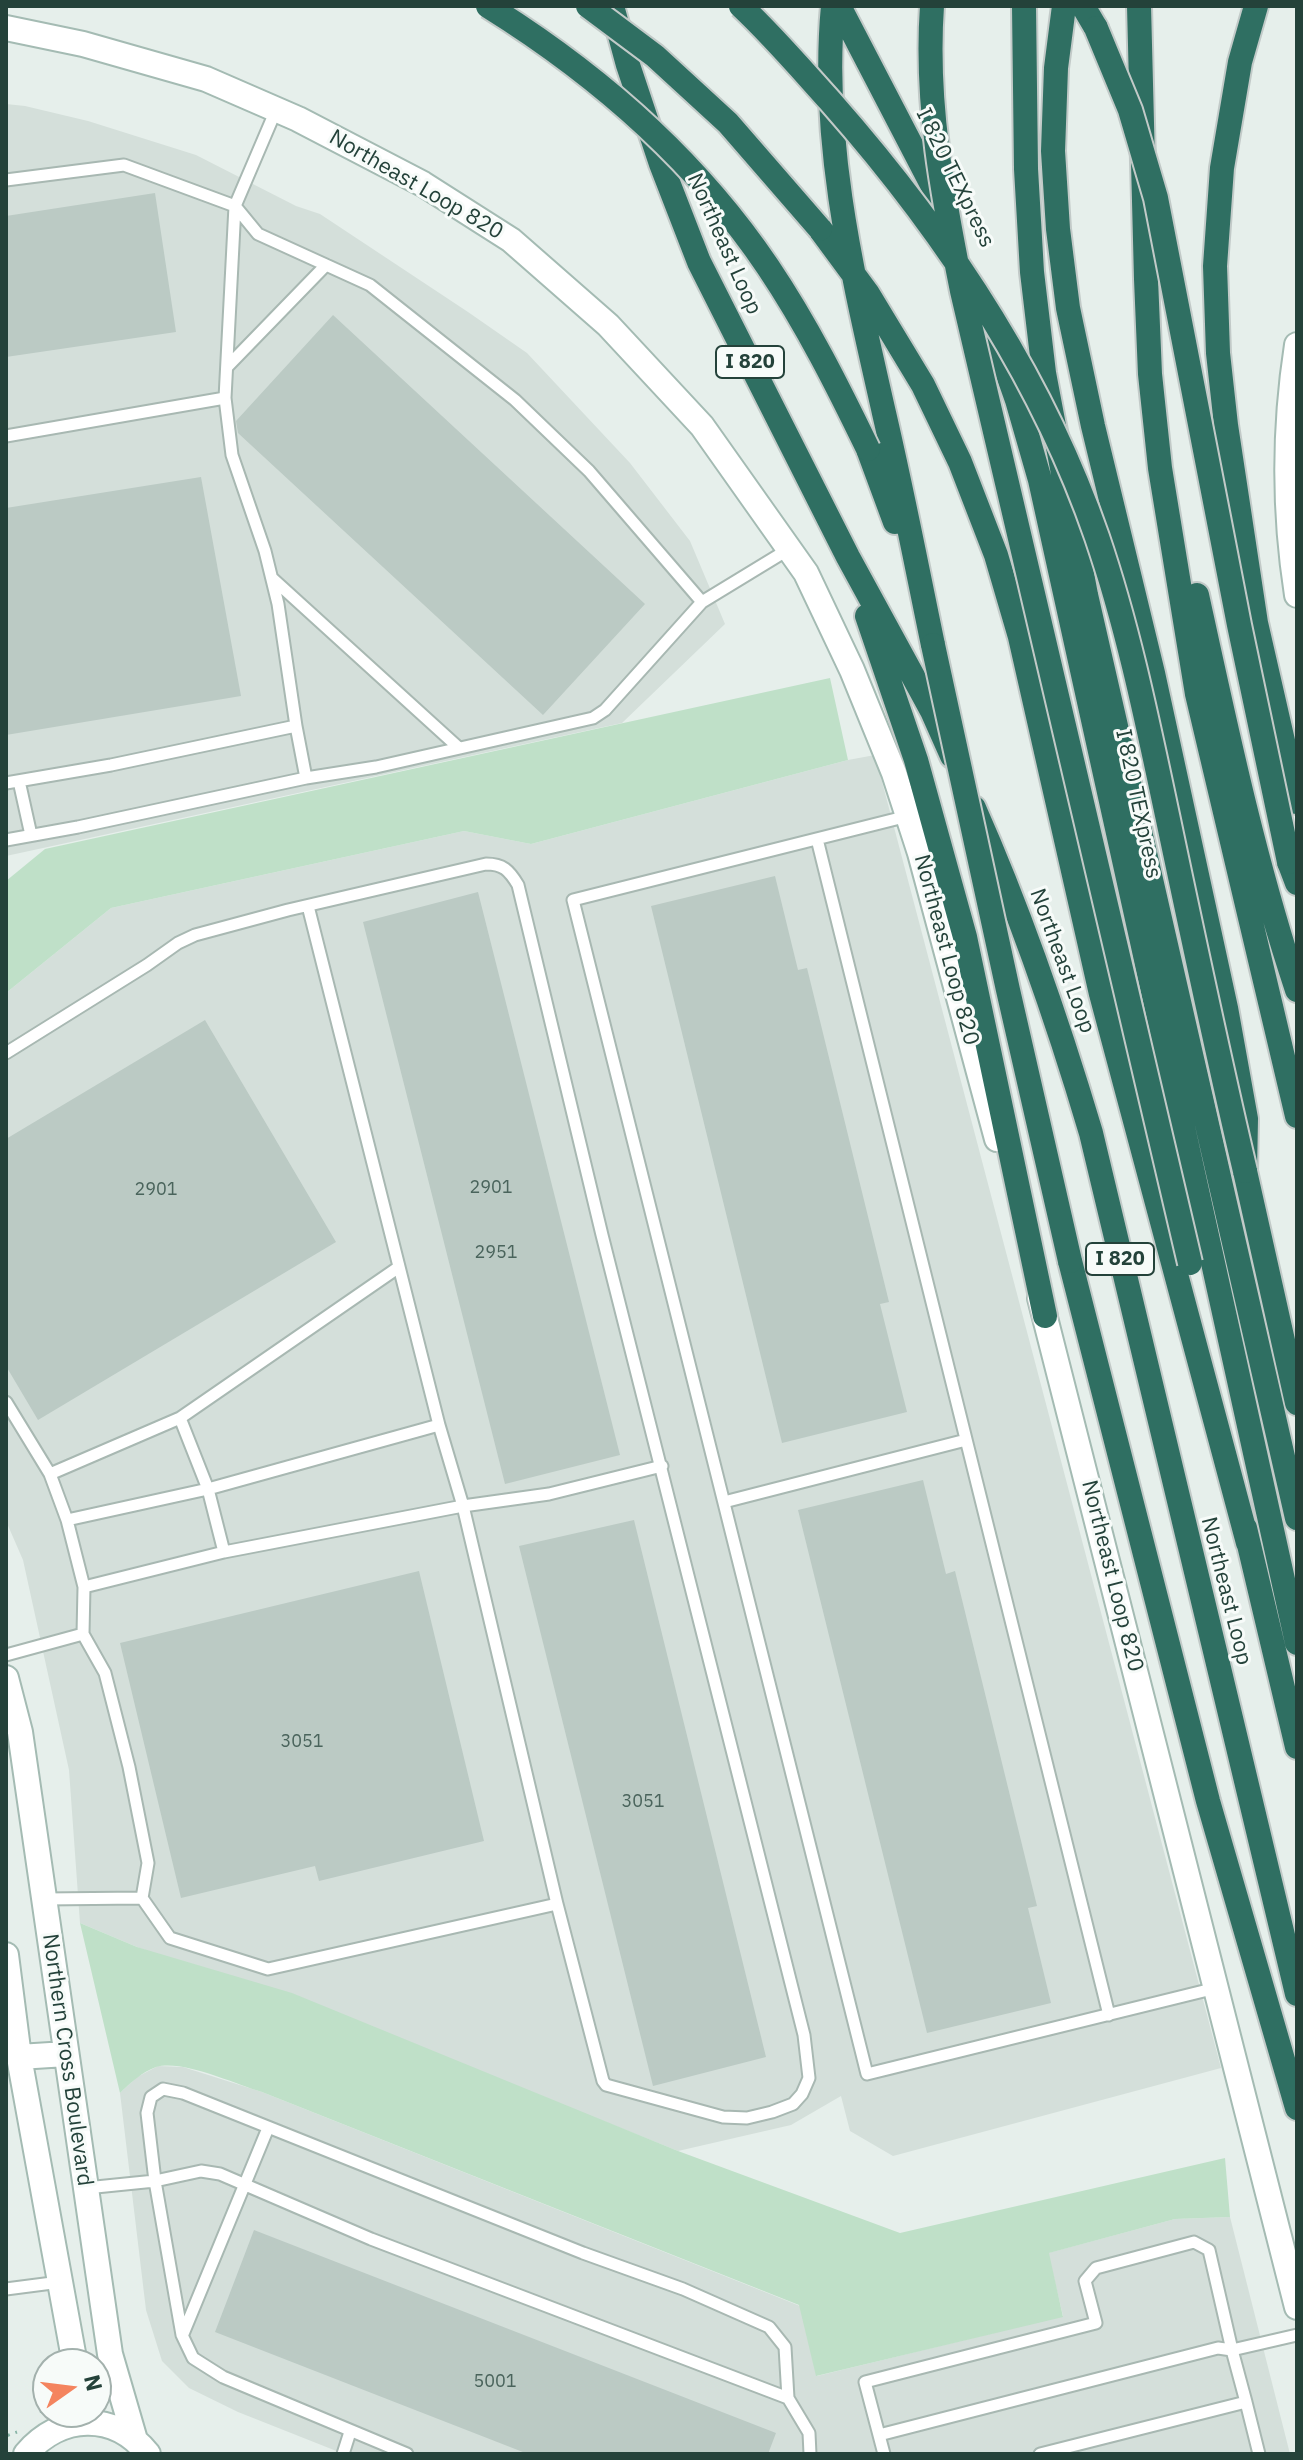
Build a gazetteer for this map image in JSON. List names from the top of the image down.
{
  "streets": {
    "highway": ["I 820 TEXpress", "Northeast Loop", "I 820"],
    "main road": ["Northeast Loop 820", "Northern Cross Boulevard"]
  },
  "house_numbers": [
    "2901",
    "2901",
    "2951",
    "3051",
    "3051",
    "5001"
  ],
  "north": "right"
}
